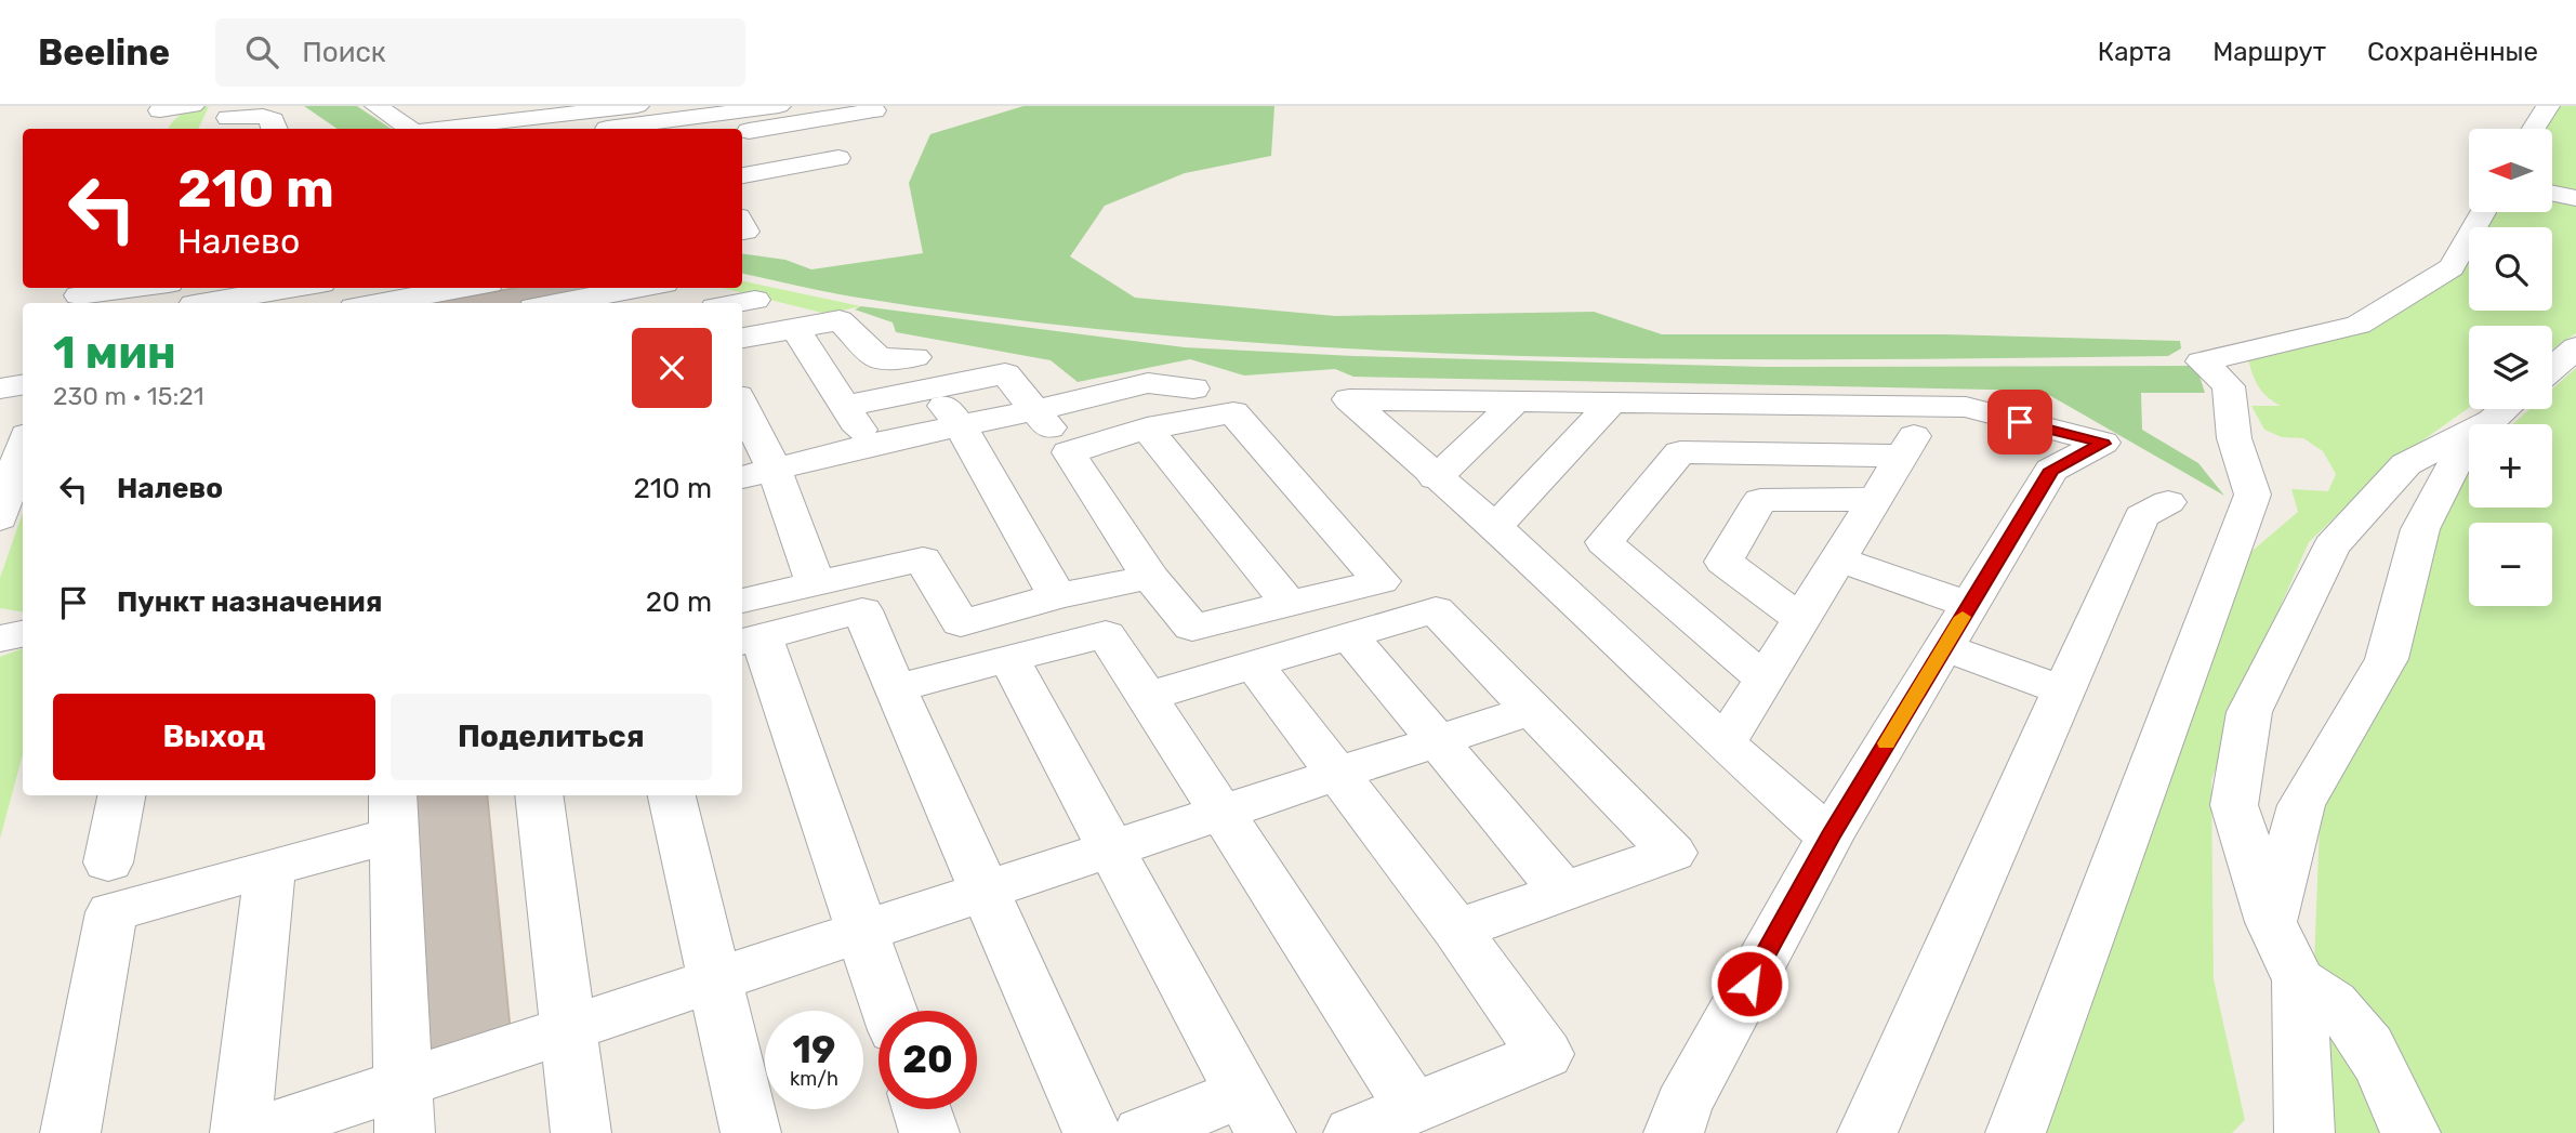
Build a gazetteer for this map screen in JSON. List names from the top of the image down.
{
  "north": "left",
  "page": {
    "header": "Beeline",
    "search": "Поиск",
    "nav": ["Карта", "Маршрут", "Сохранённые"],
    "map_buttons": ["+", "−"],
    "turn": ["210 m", "Налево"],
    "heading": ["1 мин", "230 m · 15:21"],
    "list": [
      {
        "name": "Налево",
        "value": "210 m"
      },
      {
        "name": "Пункт назначения",
        "value": "20 m"
      }
    ],
    "buttons": ["Выход", "Поделиться"],
    "speed": "19 km/h",
    "limit": "20"
  }
}
